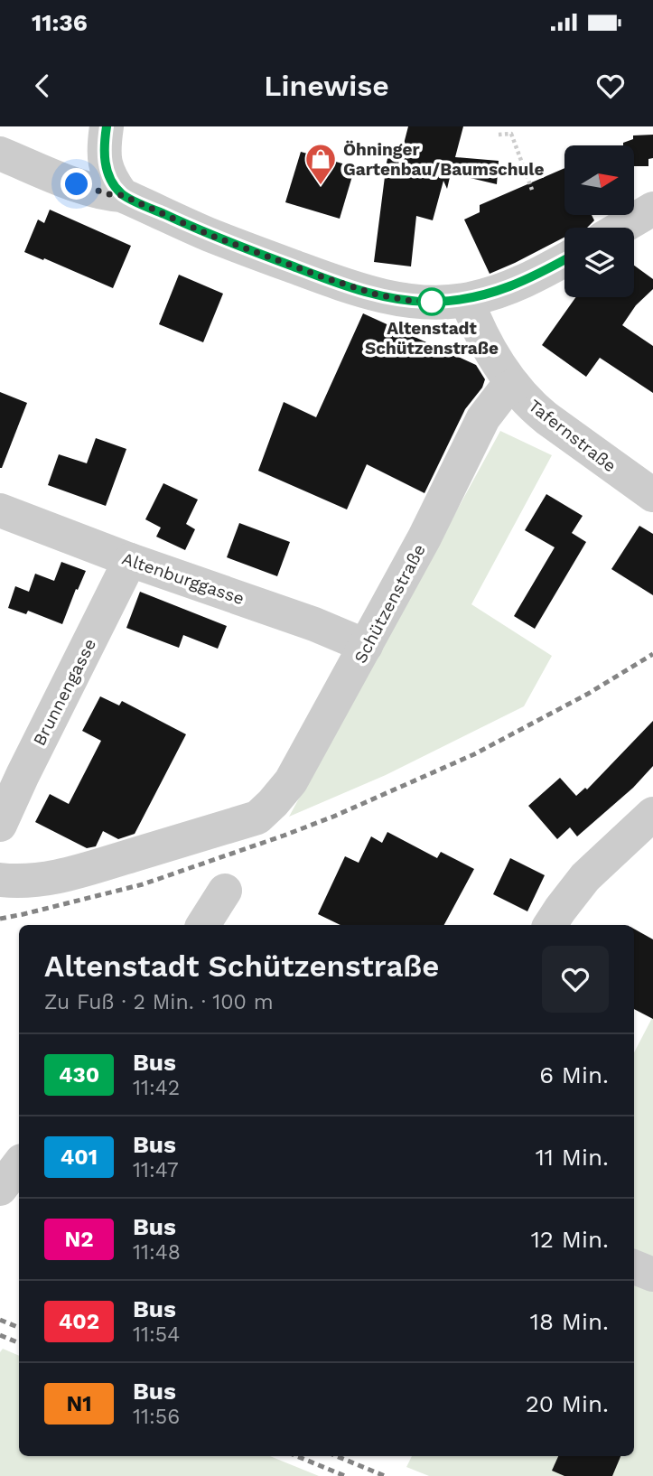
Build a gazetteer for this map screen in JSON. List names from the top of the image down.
{
  "streets": {
    "street": [
      "Tafernstraße",
      "Altenburggasse",
      "Schützenstraße",
      "Brunnengasse"
    ]
  },
  "crossings": [
    ["Tafernstraße", "Schützenstraße"],
    ["Altenburggasse", "Schützenstraße"],
    ["Altenburggasse", "Brunnengasse"]
  ],
  "places": {
    "shop": ["Öhninger Gartenbau/Baumschule"],
    "other": ["Altenstadt Schützenstraße"]
  },
  "lines": ["bus line 430"],
  "north": "right",
  "page": {
    "status": "11:36",
    "header": "Linewise",
    "heading": ["Altenstadt Schützenstraße", "Zu Fuß · 2 Min. · 100 m"],
    "list": [
      {
        "mark": "430",
        "name": "Bus",
        "note": "11:42",
        "value": "6 Min."
      },
      {
        "mark": "401",
        "name": "Bus",
        "note": "11:47",
        "value": "11 Min."
      },
      {
        "mark": "N2",
        "name": "Bus",
        "note": "11:48",
        "value": "12 Min."
      },
      {
        "mark": "402",
        "name": "Bus",
        "note": "11:54",
        "value": "18 Min."
      },
      {
        "mark": "N1",
        "name": "Bus",
        "note": "11:56",
        "value": "20 Min."
      }
    ]
  }
}
